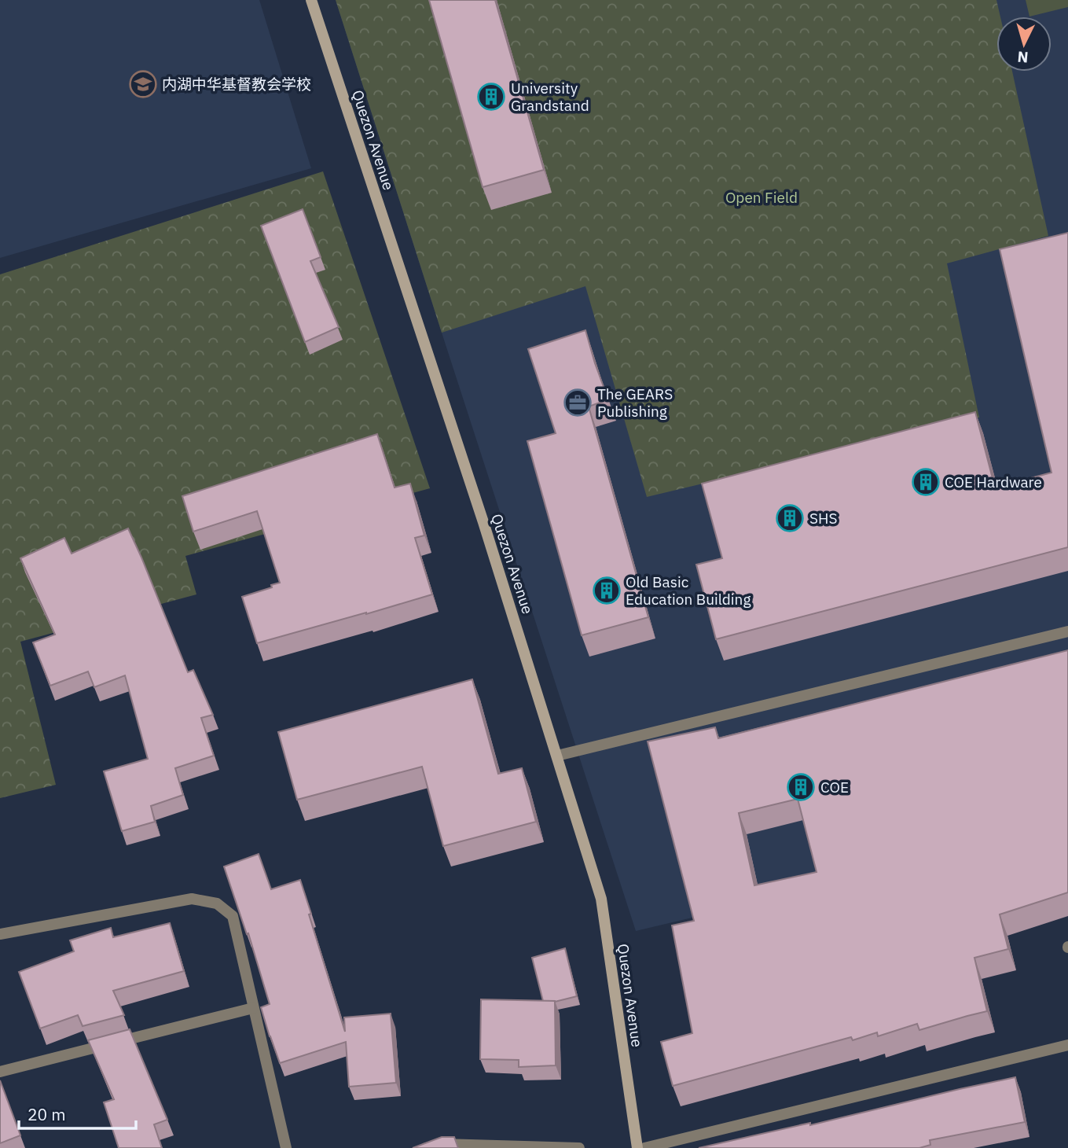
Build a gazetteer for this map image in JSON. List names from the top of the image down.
{
  "streets": {
    "main road": ["Quezon Avenue"]
  },
  "parks": ["Open Field"],
  "places": {
    "school or university": ["内湖中华基督教会学校"],
    "building": [
      "University Grandstand",
      "COE Hardware",
      "SHS",
      "Old Basic Education Building",
      "COE"
    ],
    "office": ["The GEARS Publishing"]
  },
  "scale_bar": "20 m",
  "north": "bottom"
}
